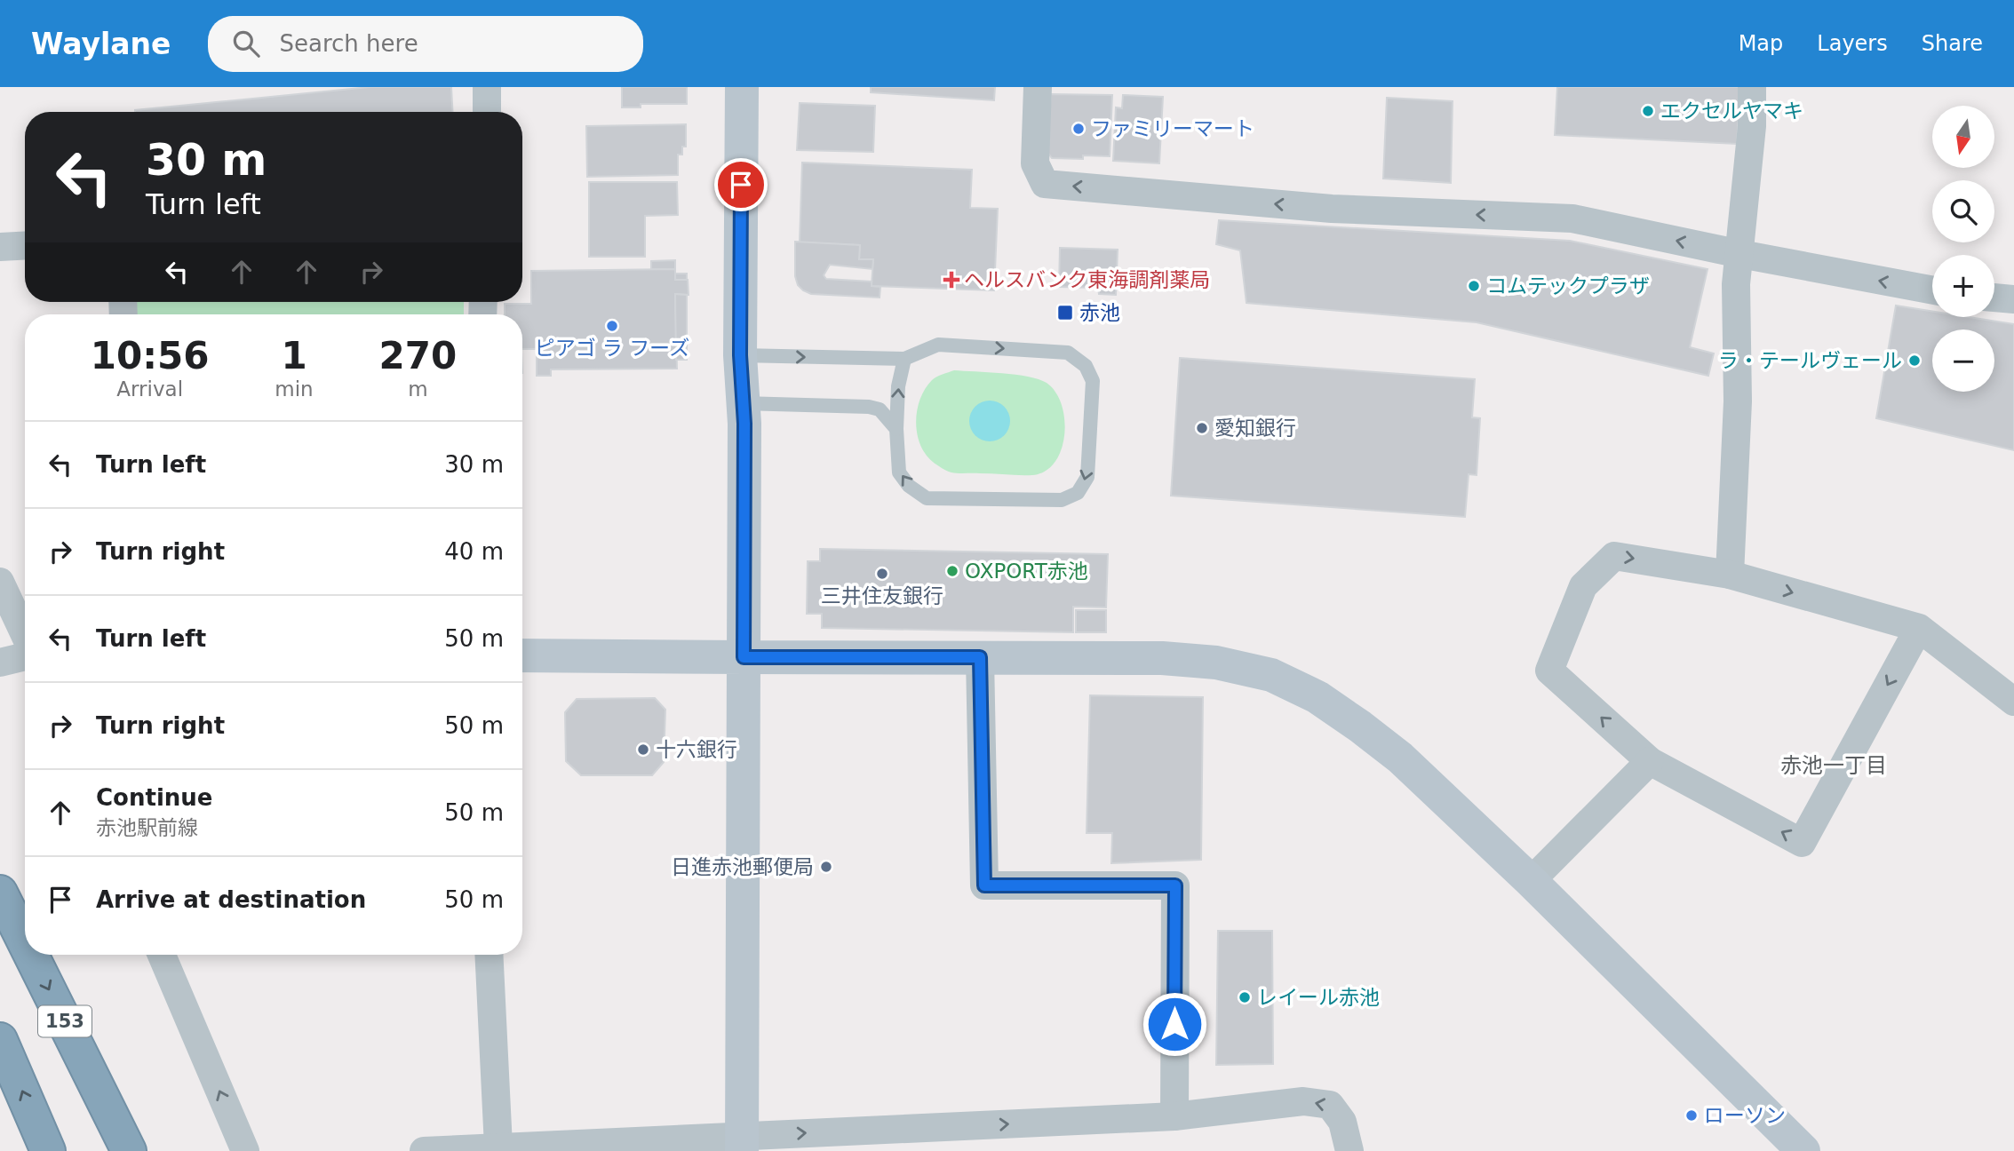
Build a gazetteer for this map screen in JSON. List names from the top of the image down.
{
  "streets": {
    "highway": ["153"]
  },
  "districts": ["赤池一丁目"],
  "places": {
    "other": [
      "エクセルヤマキ",
      "ファミリーマート",
      "コムテックプラザ",
      "ピアゴ ラ フーズ",
      "ラ・テールヴェール",
      "愛知銀行",
      "OXPORT赤池",
      "三井住友銀行",
      "十六銀行",
      "日進赤池郵便局",
      "レイール赤池",
      "ローソン"
    ],
    "health": ["ヘルスバンク東海調剤薬局"],
    "transit": ["赤池"]
  },
  "north": "bottom",
  "page": {
    "header": "Waylane",
    "search": "Search here",
    "nav": ["Map", "Layers", "Share"],
    "map_buttons": ["+", "−"],
    "turn": ["30 m", "Turn left"],
    "eta": [
      "10:56",
      "Arrival",
      "1",
      "min",
      "270",
      "m"
    ],
    "list": [
      {
        "name": "Turn left",
        "value": "30 m"
      },
      {
        "name": "Turn right",
        "value": "40 m"
      },
      {
        "name": "Turn left",
        "value": "50 m"
      },
      {
        "name": "Turn right",
        "value": "50 m"
      },
      {
        "name": "Continue",
        "note": "赤池駅前線",
        "value": "50 m"
      },
      {
        "name": "Arrive at destination",
        "value": "50 m"
      }
    ]
  }
}
